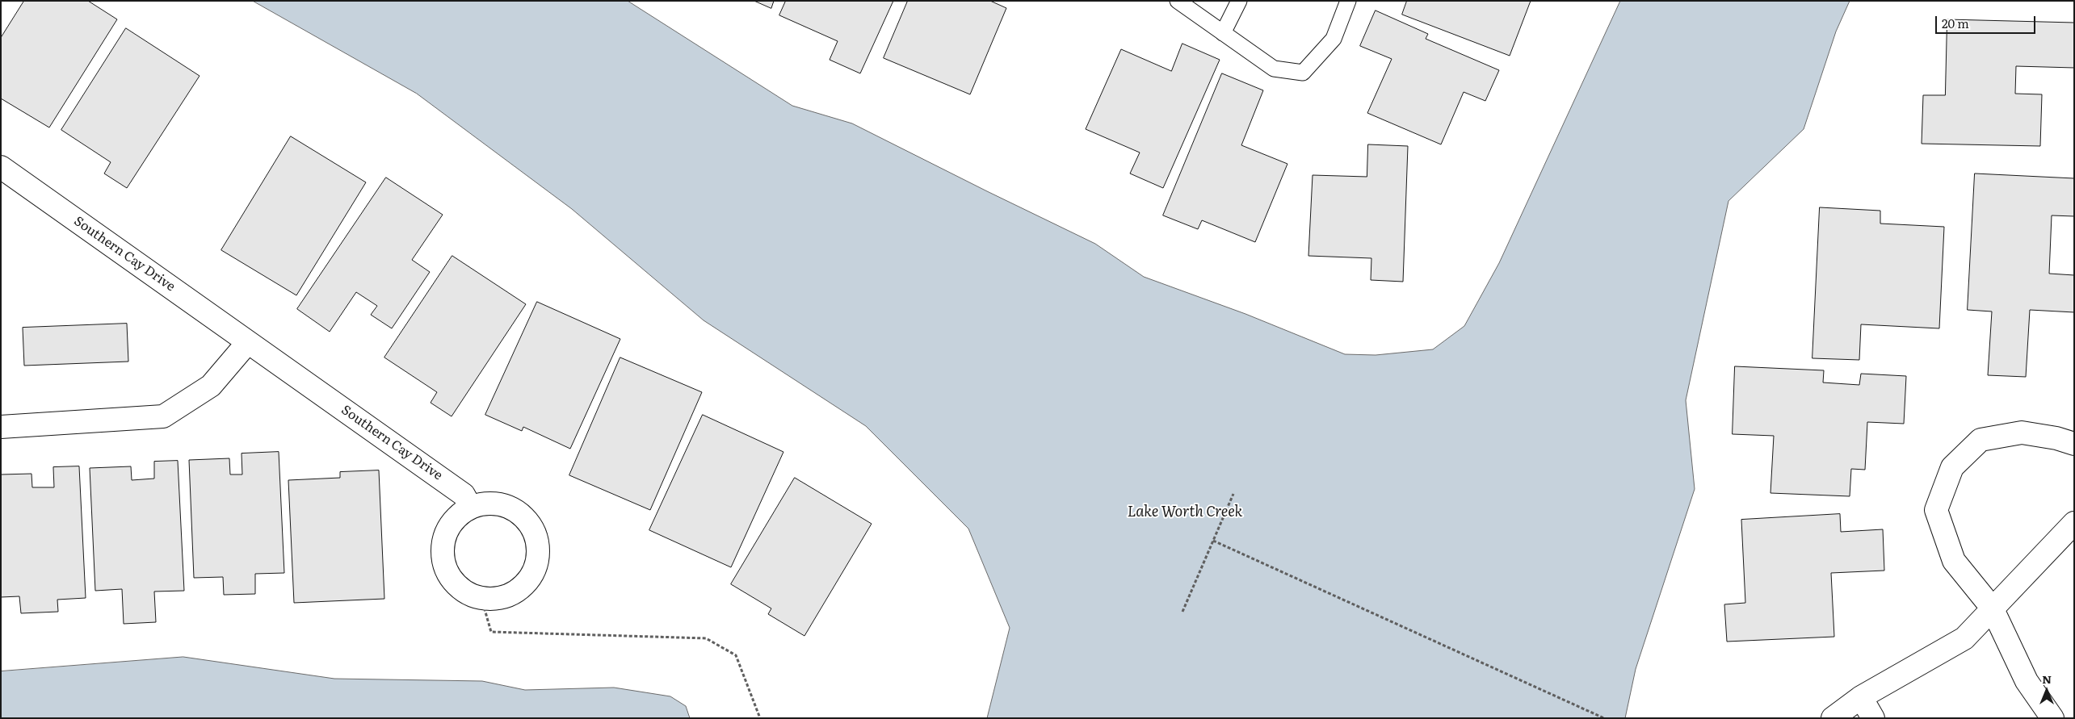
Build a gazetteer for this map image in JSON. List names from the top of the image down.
{
  "streets": {
    "street": ["Southern Cay Drive"]
  },
  "water": ["Lake Worth Creek"],
  "scale_bar": "20 m",
  "north": "top"
}
